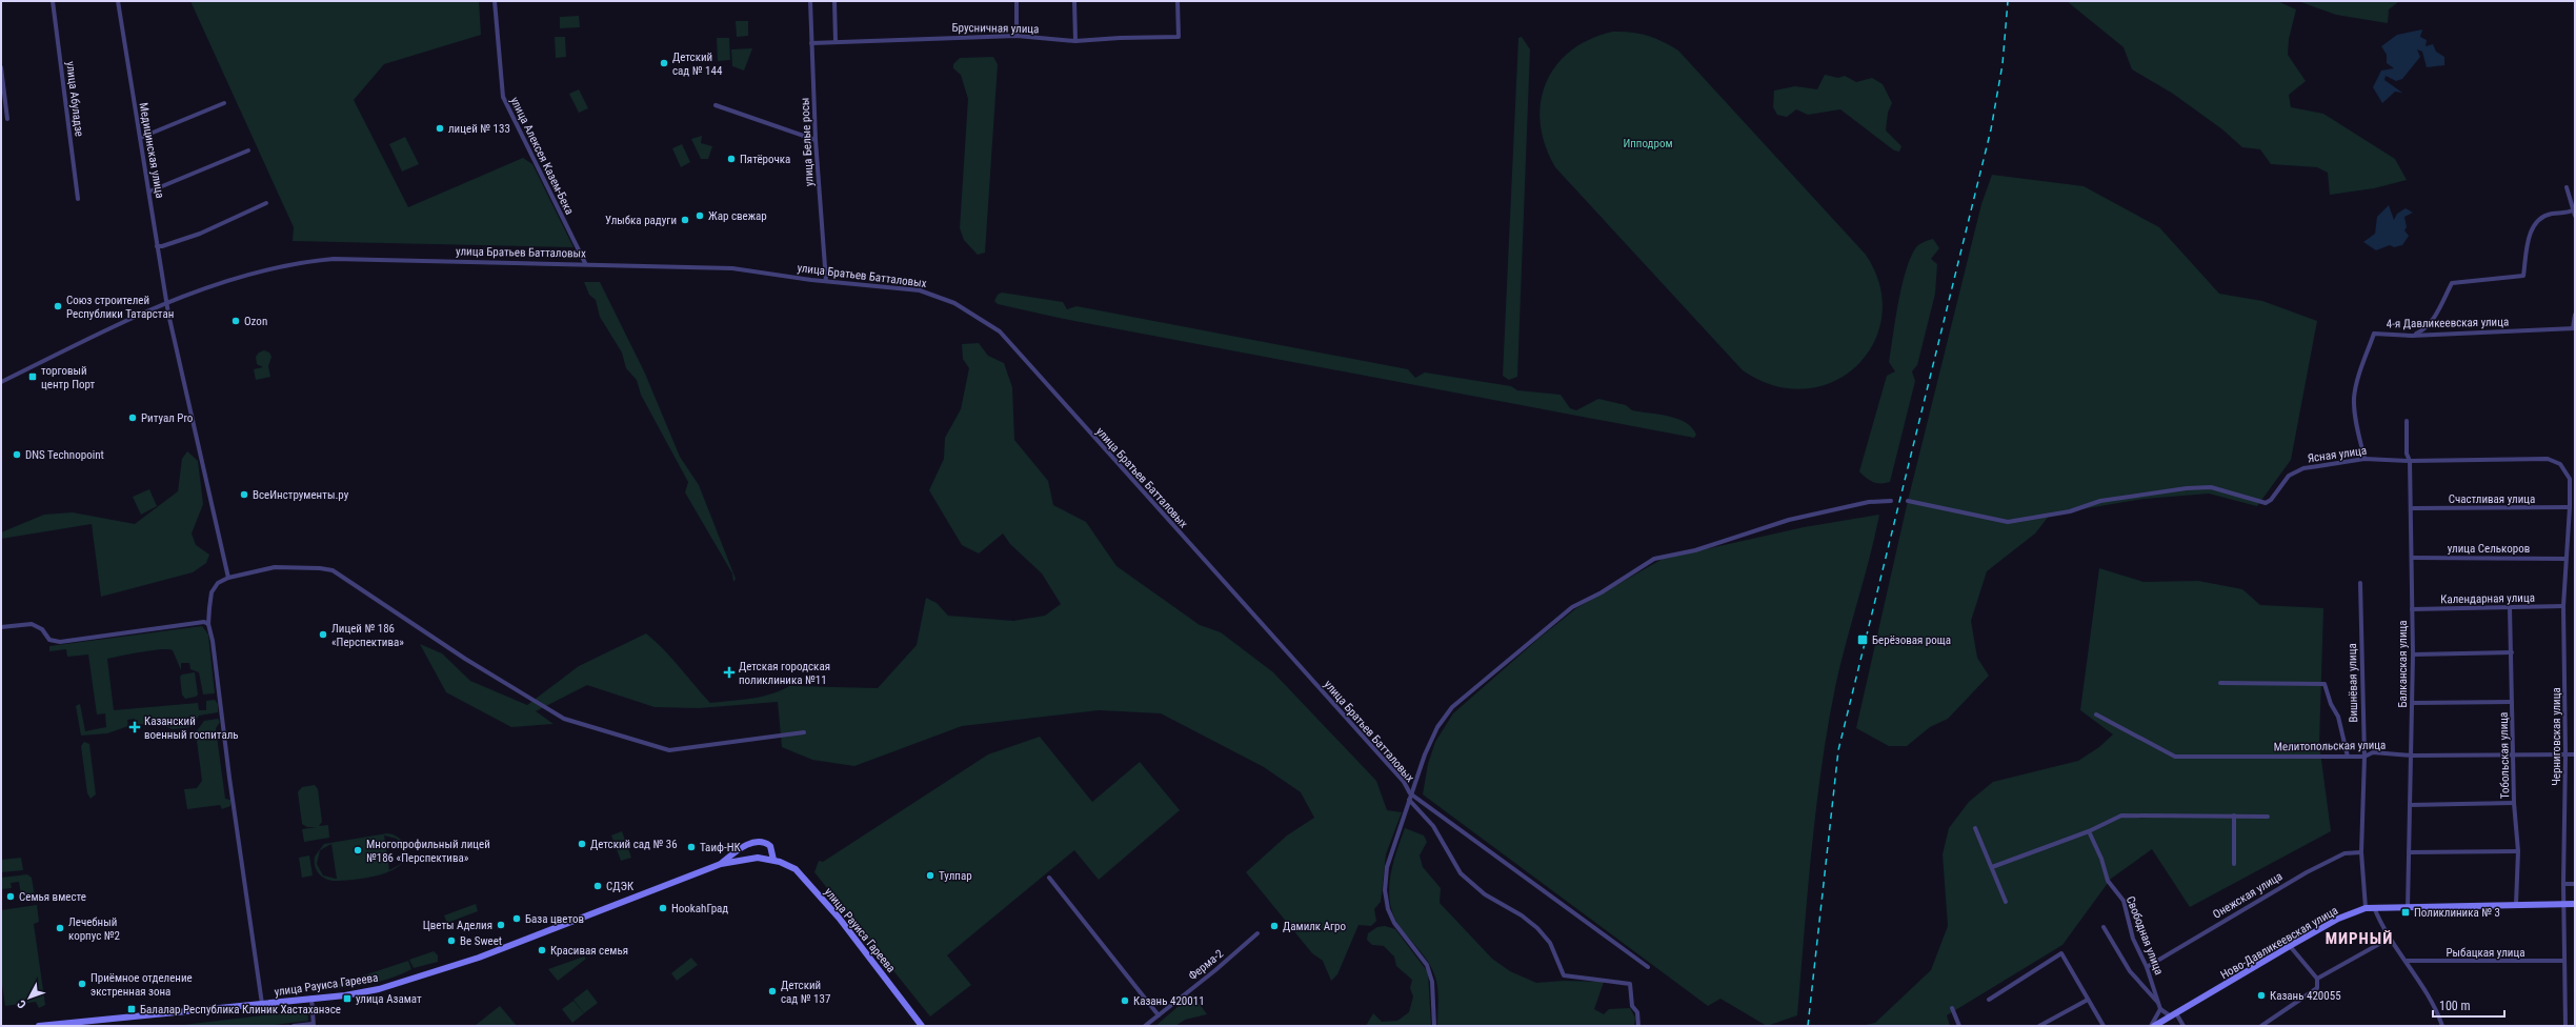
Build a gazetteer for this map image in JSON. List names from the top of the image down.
{
  "streets": {
    "street": [
      "Брусничная улица",
      "улица Абуладзе",
      "улица Белые росы",
      "Медицинская улица",
      "улица Алексея Казем-Бека",
      "улица Братьев Батталовых",
      "4-я Давликеевская улица",
      "Ясная улица",
      "Счастливая улица",
      "улица Селькоров",
      "Календарная улица",
      "Балканская улица",
      "Вишнёвая улица",
      "Черниговская улица",
      "Мелитопольская улица",
      "Тобольская улица",
      "Онежская улица",
      "улица Рауиса Гареева",
      "Свободная улица",
      "Ново-Давликеевская улица",
      "Рыбацкая улица",
      "Ферма-2"
    ]
  },
  "crossings": [
    ["Брусничная улица", "улица Белые росы"],
    ["улица Белые росы", "улица Братьев Батталовых"],
    ["Медицинская улица", "улица Братьев Батталовых"],
    ["улица Алексея Казем-Бека", "улица Братьев Батталовых"],
    ["4-я Давликеевская улица", "Ясная улица"],
    ["Ясная улица", "Балканская улица"],
    ["Ясная улица", "Черниговская улица"],
    ["Счастливая улица", "Балканская улица"],
    ["Счастливая улица", "Черниговская улица"],
    ["улица Селькоров", "Балканская улица"],
    ["улица Селькоров", "Черниговская улица"],
    ["Календарная улица", "Балканская улица"],
    ["Календарная улица", "Черниговская улица"],
    ["Календарная улица", "Тобольская улица"],
    ["Балканская улица", "Мелитопольская улица"],
    ["Балканская улица", "Ново-Давликеевская улица"],
    ["Вишнёвая улица", "Мелитопольская улица"],
    ["Вишнёвая улица", "Онежская улица"],
    ["Вишнёвая улица", "Ново-Давликеевская улица"],
    ["Черниговская улица", "Мелитопольская улица"],
    ["Черниговская улица", "Ново-Давликеевская улица"],
    ["Черниговская улица", "Рыбацкая улица"],
    ["Мелитопольская улица", "Тобольская улица"],
    ["Тобольская улица", "Ново-Давликеевская улица"],
    ["Онежская улица", "Свободная улица"]
  ],
  "districts": ["МИРНЫЙ"],
  "parks": ["Ипподром"],
  "places": {
    "other": [
      "Детский сад № 144",
      "лицей № 133",
      "Пятёрочка",
      "Жар свежар",
      "Улыбка радуги",
      "Союз строителей Республики Татарстан",
      "Ozon",
      "Ритуал Pro",
      "DNS Technopoint",
      "ВсеИнструменты.ру",
      "Лицей № 186 «Перспектива»",
      "Детский сад № 36",
      "Таиф-НК",
      "Многопрофильный лицей №186 «Перспектива»",
      "Тулпар",
      "СДЭК",
      "Семья вместе",
      "HookahГрад",
      "База цветов",
      "Цветы Аделия",
      "Дамилк Агро",
      "Лечебный корпус №2",
      "Be Sweet",
      "Красивая семья",
      "Приёмное отделение экстренная зона",
      "Детский сад № 137",
      "Казань 420055",
      "Казань 420011"
    ],
    "transit": [
      "торговый центр Порт",
      "Берёзовая роща",
      "Поликлиника № 3",
      "улица Азамат",
      "Балалар Республика Клиник Хастаханэсе"
    ],
    "health": ["Детская городская поликлиника №11", "Казанский военный госпиталь"]
  },
  "scale_bar": "100 m",
  "north": "bottom left"
}
